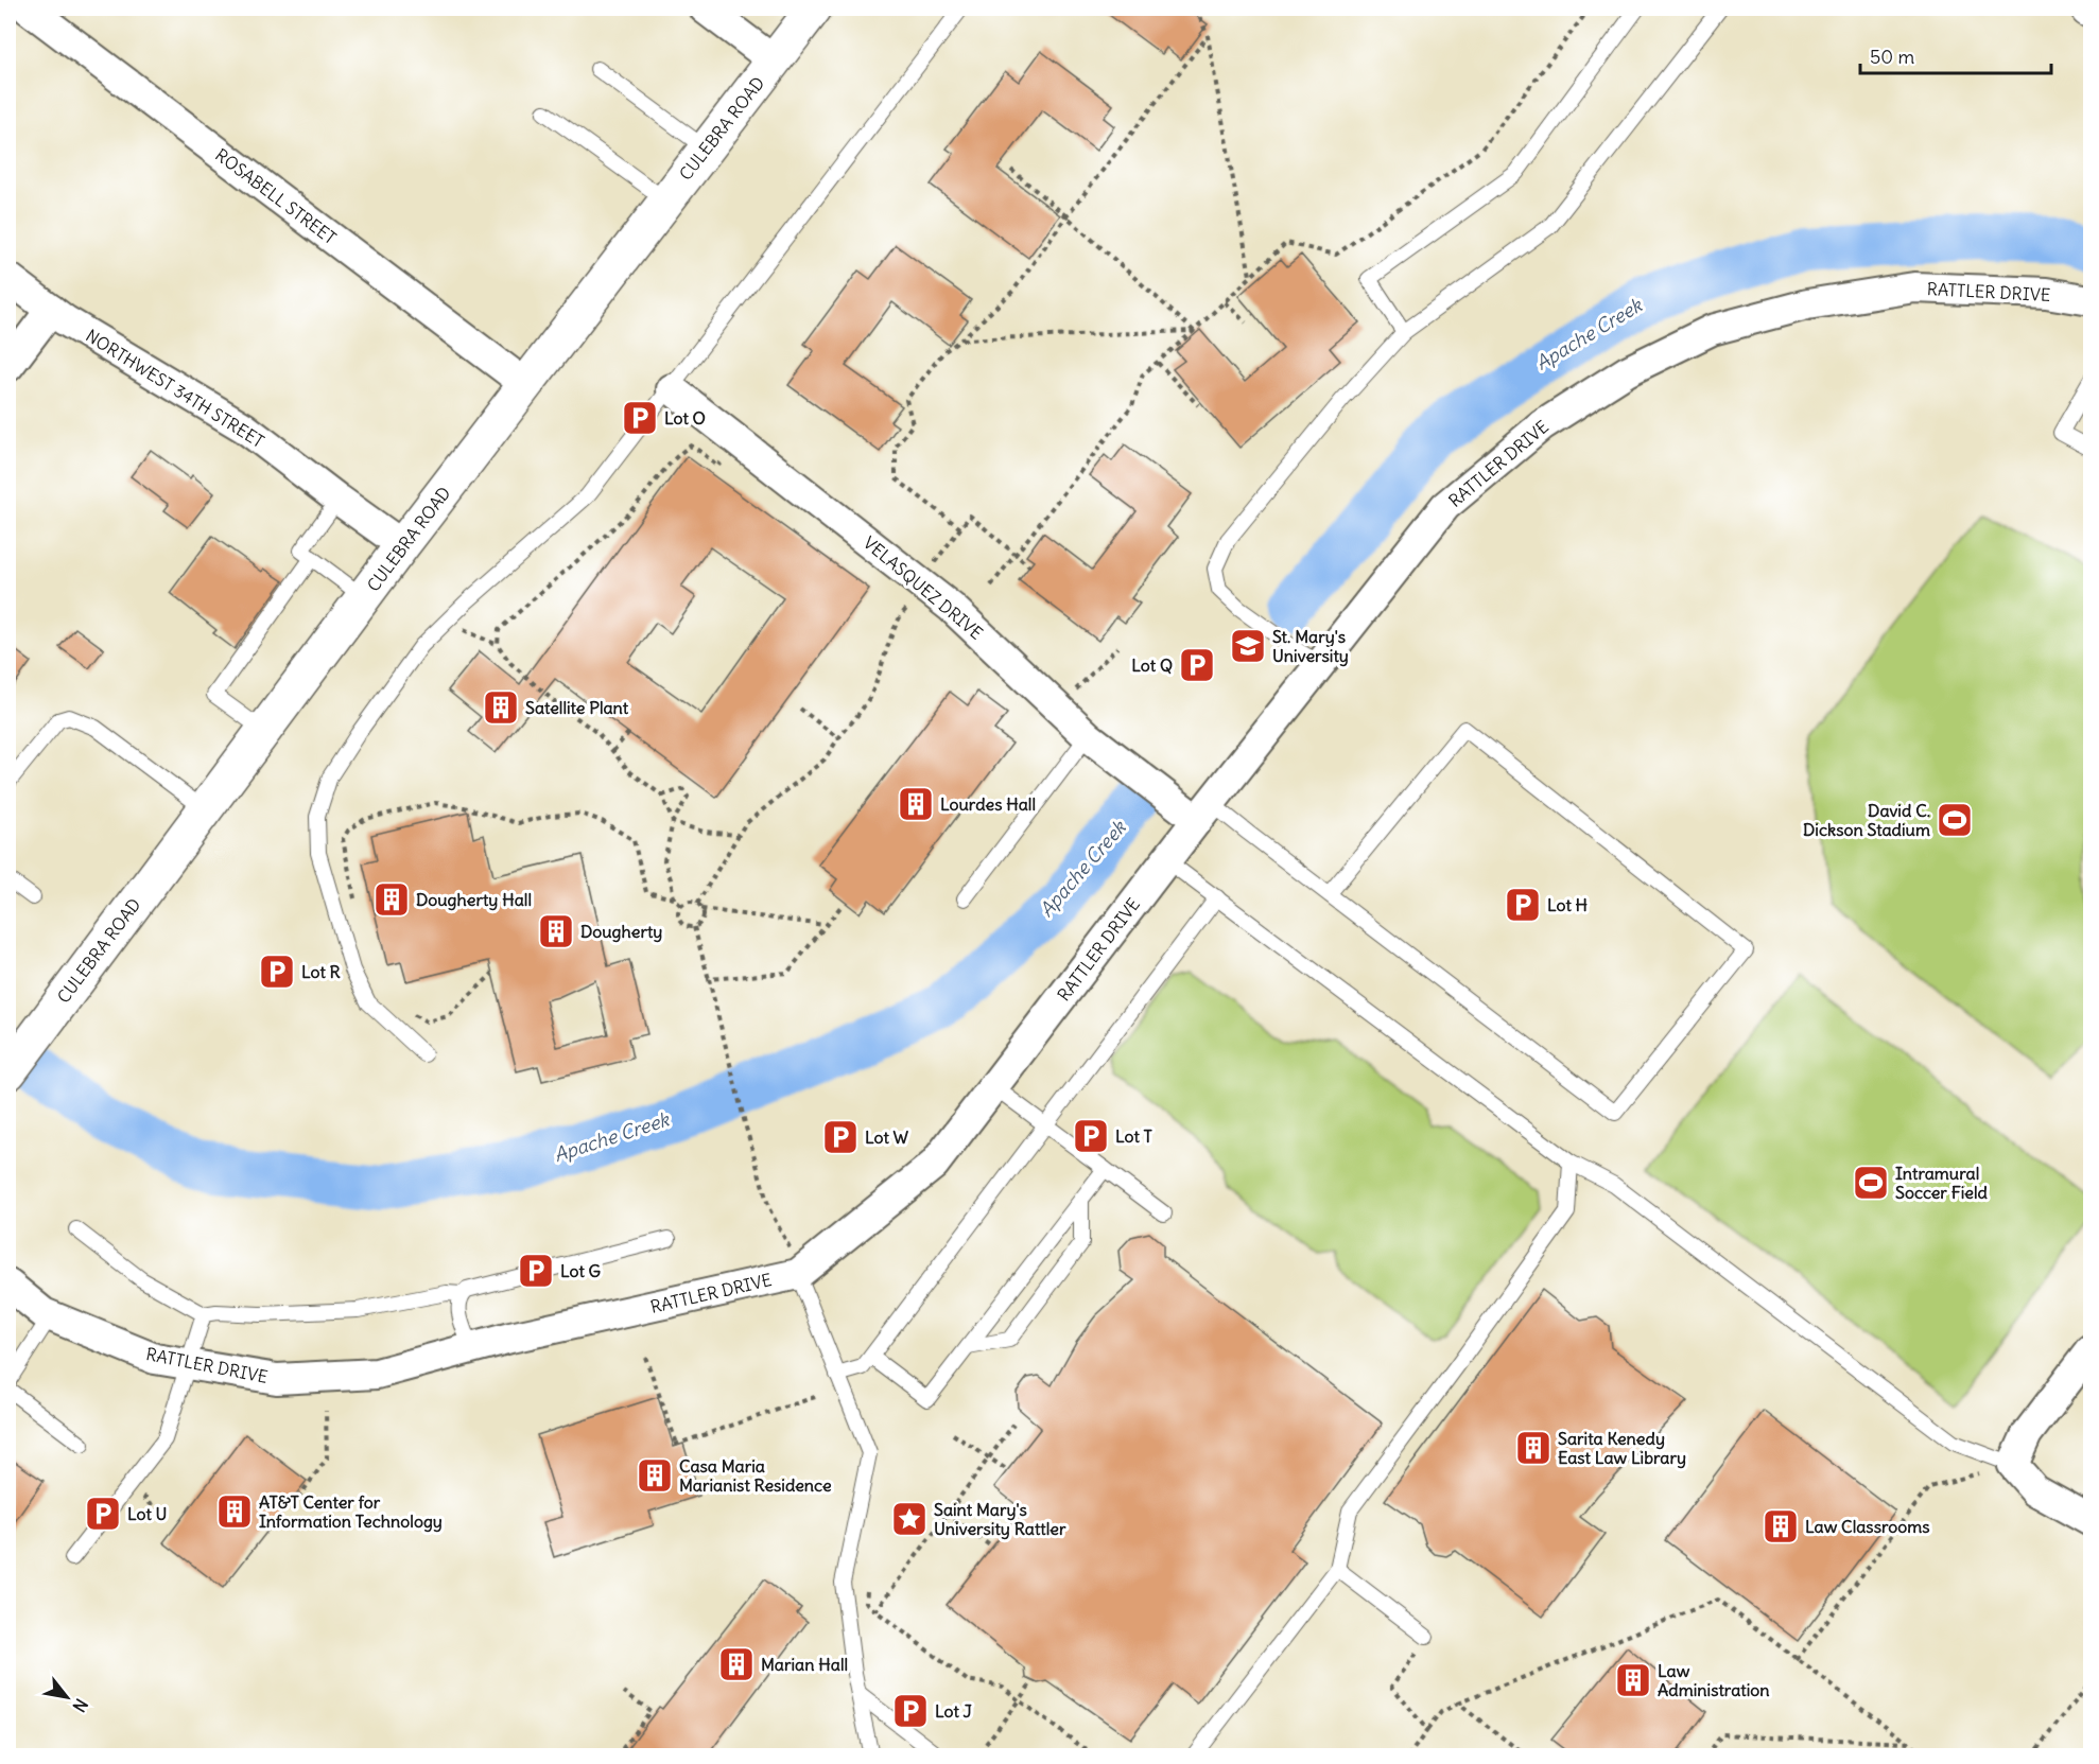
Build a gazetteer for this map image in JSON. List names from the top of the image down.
{
  "streets": {
    "main road": ["CULEBRA ROAD"],
    "street": [
      "ROSABELL STREET",
      "RATTLER DRIVE",
      "NORTHWEST 34TH STREET",
      "VELASQUEZ DRIVE"
    ]
  },
  "crossings": [
    ["CULEBRA ROAD", "ROSABELL STREET"],
    ["CULEBRA ROAD", "NORTHWEST 34TH STREET"],
    ["RATTLER DRIVE", "VELASQUEZ DRIVE"]
  ],
  "water": ["Apache Creek"],
  "places": {
    "parking": [
      "Lot O",
      "Lot Q",
      "Lot H",
      "Lot R",
      "Lot T",
      "Lot W",
      "Lot G",
      "Lot U",
      "Lot J"
    ],
    "school or university": ["St. Mary's University"],
    "building": [
      "Satellite Plant",
      "Lourdes Hall",
      "Dougherty Hall",
      "Dougherty",
      "Sarita Kenedy East Law Library",
      "Casa Maria Marianist Residence",
      "AT&T Center for Information Technology",
      "Law Classrooms",
      "Marian Hall",
      "Law Administration"
    ],
    "sports": ["David C. Dickson Stadium", "Intramural Soccer Field"],
    "place": ["Saint Mary's University Rattler"]
  },
  "scale_bar": "50 m",
  "north": "bottom right"
}
